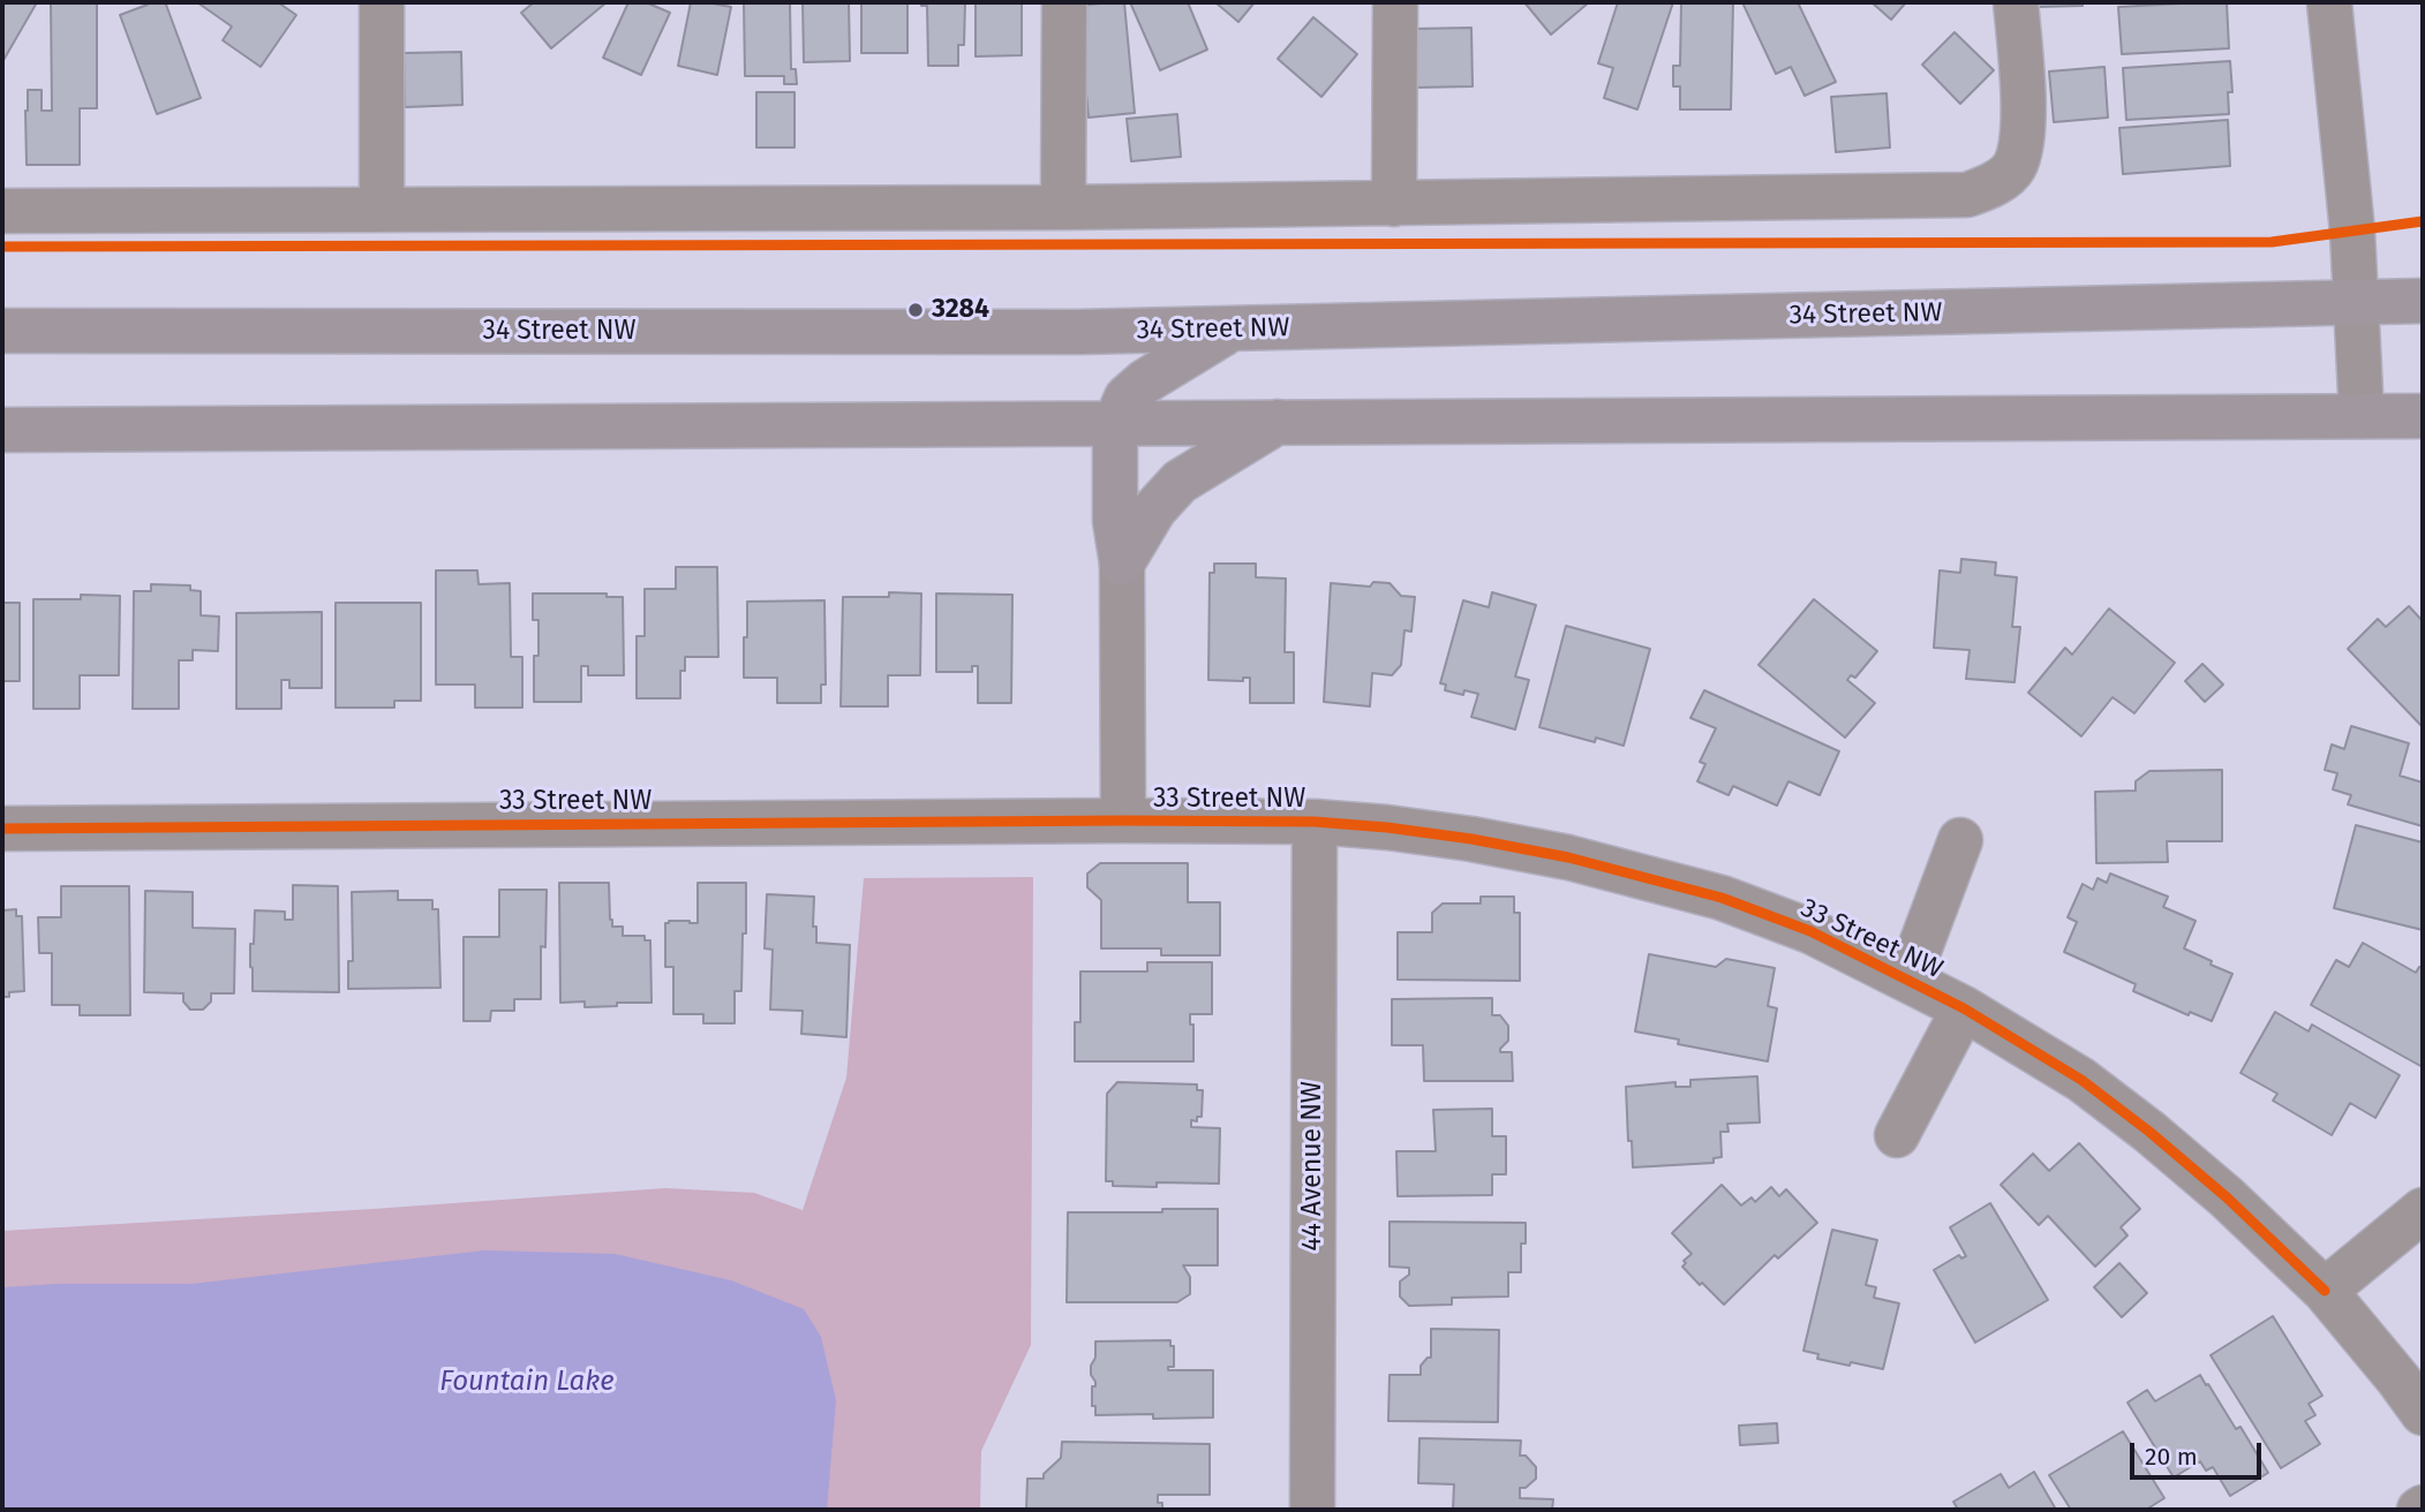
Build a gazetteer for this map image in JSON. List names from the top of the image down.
{
  "streets": {
    "main road": ["34 Street NW"],
    "street": ["33 Street NW", "44 Avenue NW"]
  },
  "crossings": [
    ["33 Street NW", "44 Avenue NW"]
  ],
  "water": ["Fountain Lake"],
  "places": ["3284"],
  "scale_bar": "20 m"
}
